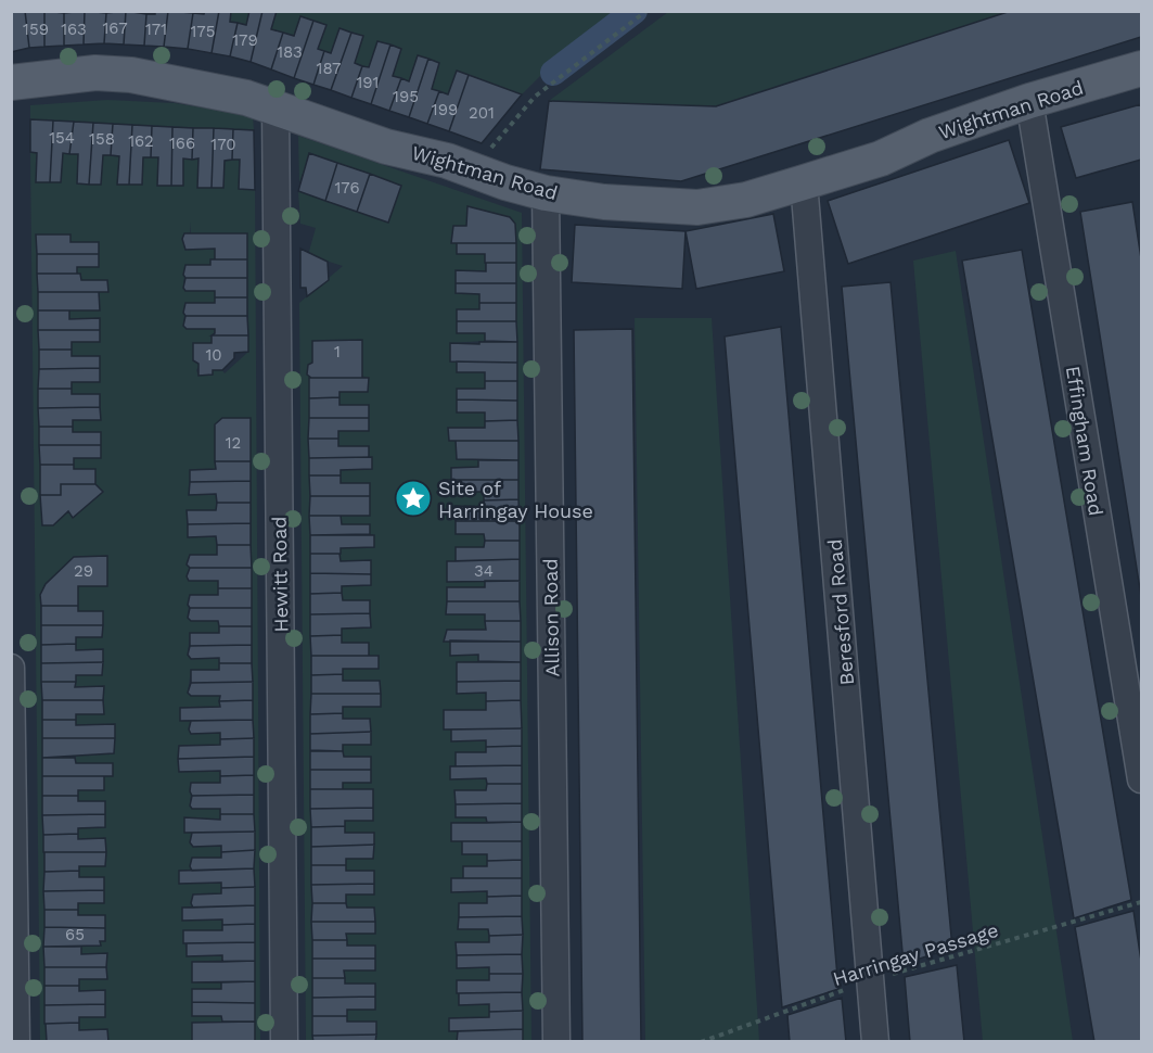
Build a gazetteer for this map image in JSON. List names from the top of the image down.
{
  "streets": {
    "main road": ["Wightman Road"],
    "street": [
      "Effingham Road",
      "Hewitt Road",
      "Beresford Road",
      "Allison Road"
    ],
    "path": ["Harringay Passage"]
  },
  "crossings": [
    ["Wightman Road", "Effingham Road"],
    ["Wightman Road", "Hewitt Road"],
    ["Wightman Road", "Beresford Road"],
    ["Wightman Road", "Allison Road"],
    ["Beresford Road", "Harringay Passage"]
  ],
  "places": {
    "place": ["Site of Harringay House"]
  },
  "house_numbers": [
    "167",
    "159",
    "163",
    "171",
    "175",
    "179",
    "183",
    "187",
    "191",
    "195",
    "199",
    "201",
    "154",
    "158",
    "162",
    "166",
    "170",
    "176",
    "1",
    "10",
    "12",
    "29",
    "34",
    "65"
  ]
}
